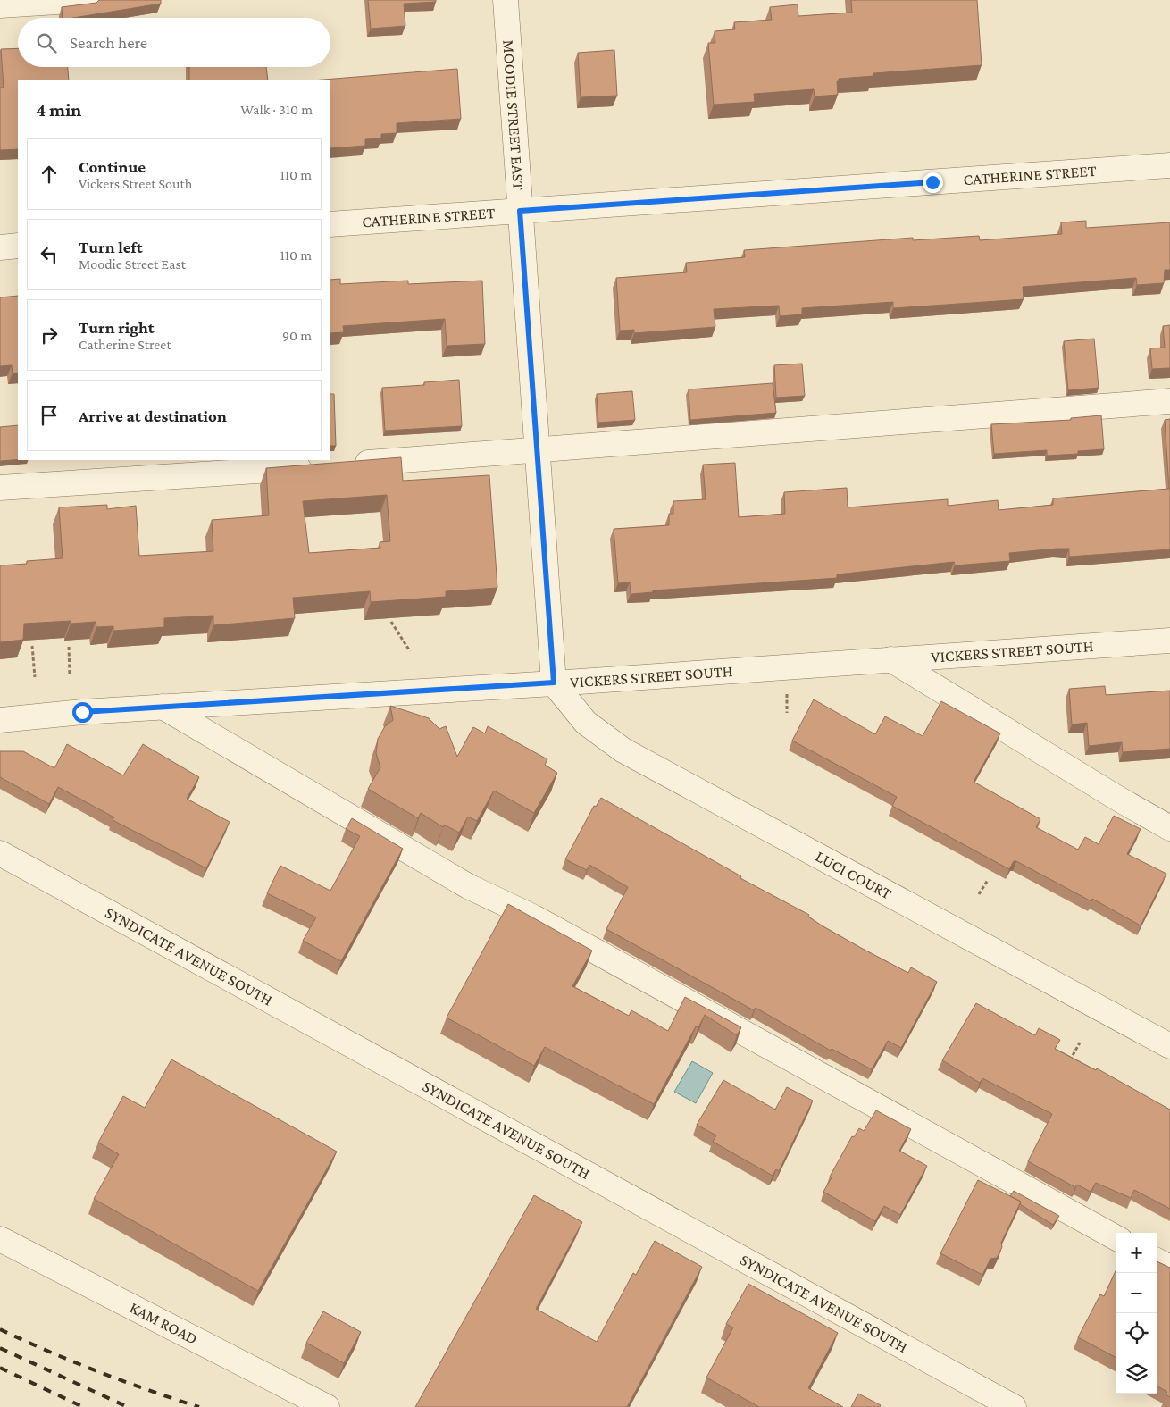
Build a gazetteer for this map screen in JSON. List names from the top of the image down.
{
  "streets": {
    "street": [
      "MOODIE STREET EAST",
      "CATHERINE STREET",
      "VICKERS STREET SOUTH",
      "LUCI COURT",
      "SYNDICATE AVENUE SOUTH",
      "KAM ROAD"
    ]
  },
  "crossings": [
    ["MOODIE STREET EAST", "CATHERINE STREET"],
    ["MOODIE STREET EAST", "VICKERS STREET SOUTH"],
    ["MOODIE STREET EAST", "LUCI COURT"],
    ["VICKERS STREET SOUTH", "LUCI COURT"]
  ],
  "page": {
    "search": "Search here",
    "heading": ["4 min", "Walk · 310 m"],
    "list": [
      ["Continue", "Vickers Street South", "110 m"],
      ["Turn left", "Moodie Street East", "110 m"],
      ["Turn right", "Catherine Street", "90 m"],
      "Arrive at destination"
    ],
    "map_buttons": ["+", "−"]
  }
}
